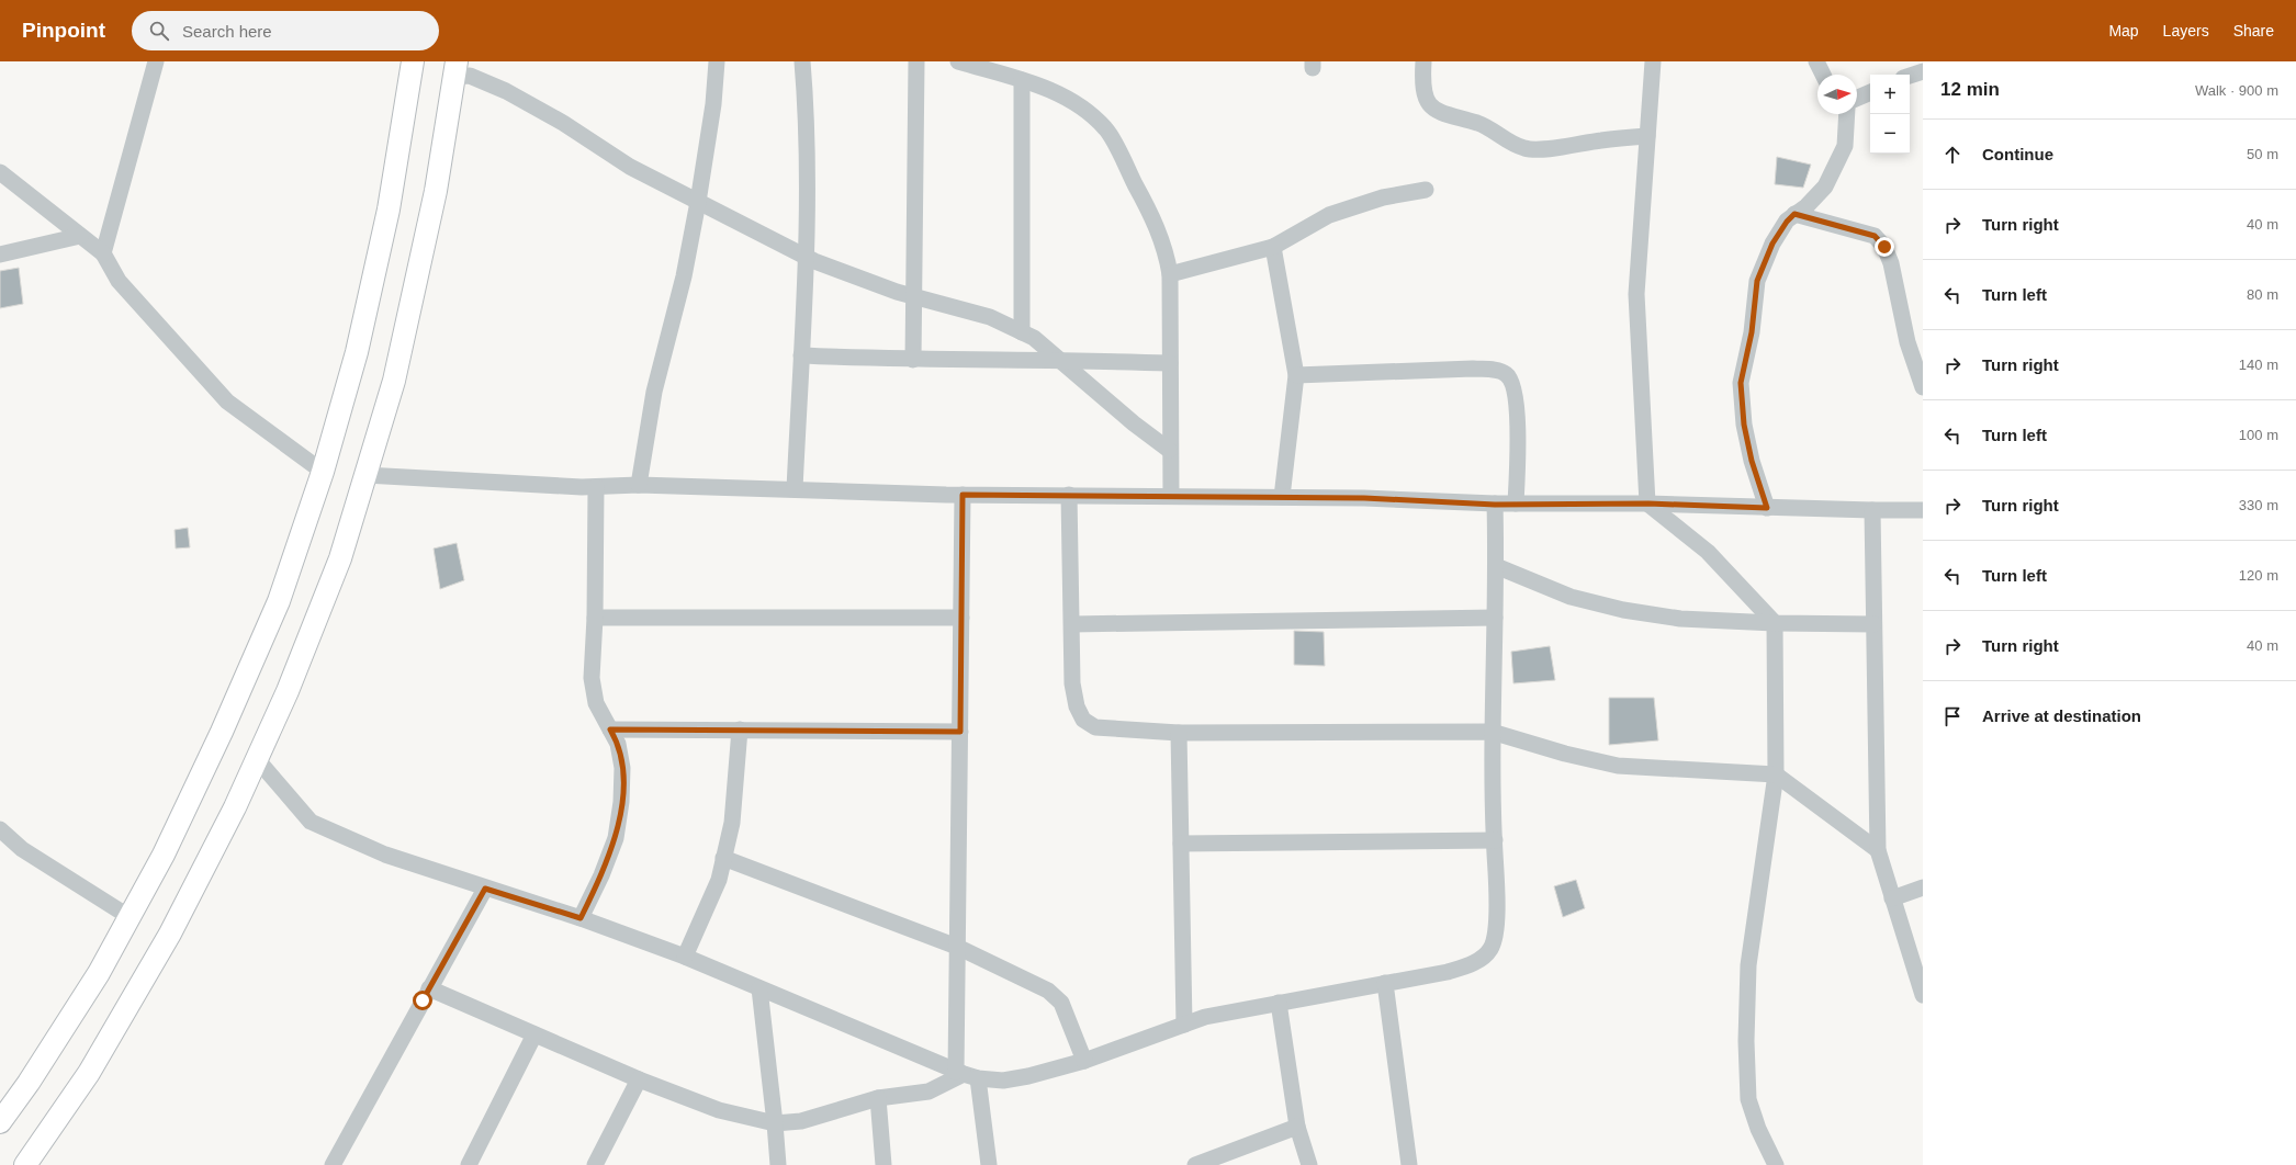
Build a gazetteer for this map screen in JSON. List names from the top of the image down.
{
  "north": "right",
  "page": {
    "header": "Pinpoint",
    "search": "Search here",
    "nav": ["Map", "Layers", "Share"],
    "heading": ["12 min", "Walk · 900 m"],
    "map_buttons": ["+", "−"],
    "list": [
      ["Continue", "50 m"],
      ["Turn right", "40 m"],
      ["Turn left", "80 m"],
      ["Turn right", "140 m"],
      ["Turn left", "100 m"],
      ["Turn right", "330 m"],
      ["Turn left", "120 m"],
      ["Turn right", "40 m"],
      "Arrive at destination"
    ]
  }
}
